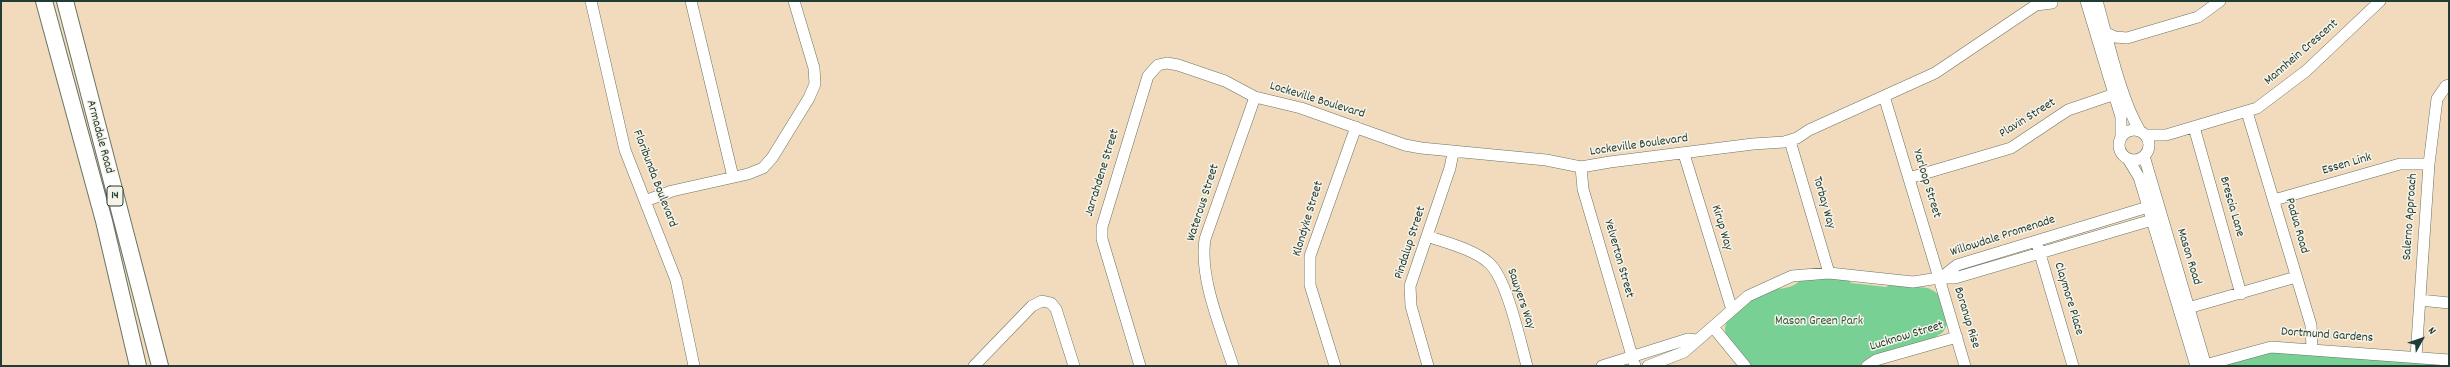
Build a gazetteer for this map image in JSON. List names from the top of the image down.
{
  "streets": {
    "highway": ["Armadale Road", "14"],
    "street": [
      "Mannhein Crescent",
      "Lockeville Boulevard",
      "Plavin Street",
      "Essen Link",
      "Jarrahdene Street",
      "Floribunda Boulevard",
      "Yarloop Street",
      "Waterous Street",
      "Torbay Way",
      "Brescia Lane",
      "Salerno Approach",
      "Klondyke Street",
      "Padua Road",
      "Kirup Way",
      "Willowdale Promenade",
      "Pindalup Street",
      "Mason Road",
      "Yelverton Street",
      "Sawyers Way",
      "Claymore Place",
      "Boranup Rise",
      "Dortmund Gardens",
      "Lucknow Street"
    ]
  },
  "crossings": [
    ["Mannhein Crescent", "Brescia Lane"],
    ["Mannhein Crescent", "Padua Road"],
    ["Mannhein Crescent", "Mason Road"],
    ["Lockeville Boulevard", "Jarrahdene Street"],
    ["Lockeville Boulevard", "Yarloop Street"],
    ["Lockeville Boulevard", "Waterous Street"],
    ["Lockeville Boulevard", "Torbay Way"],
    ["Lockeville Boulevard", "Klondyke Street"],
    ["Lockeville Boulevard", "Kirup Way"],
    ["Lockeville Boulevard", "Pindalup Street"],
    ["Lockeville Boulevard", "Yelverton Street"],
    ["Plavin Street", "Yarloop Street"],
    ["Essen Link", "Salerno Approach"],
    ["Essen Link", "Padua Road"],
    ["Yarloop Street", "Willowdale Promenade"],
    ["Yarloop Street", "Boranup Rise"],
    ["Torbay Way", "Willowdale Promenade"],
    ["Salerno Approach", "Dortmund Gardens"],
    ["Padua Road", "Dortmund Gardens"],
    ["Kirup Way", "Willowdale Promenade"],
    ["Willowdale Promenade", "Mason Road"],
    ["Willowdale Promenade", "Yelverton Street"],
    ["Willowdale Promenade", "Claymore Place"],
    ["Willowdale Promenade", "Boranup Rise"],
    ["Pindalup Street", "Sawyers Way"],
    ["Mason Road", "Dortmund Gardens"],
    ["Boranup Rise", "Lucknow Street"]
  ],
  "parks": ["Mason Green Park"],
  "north": "top right"
}
